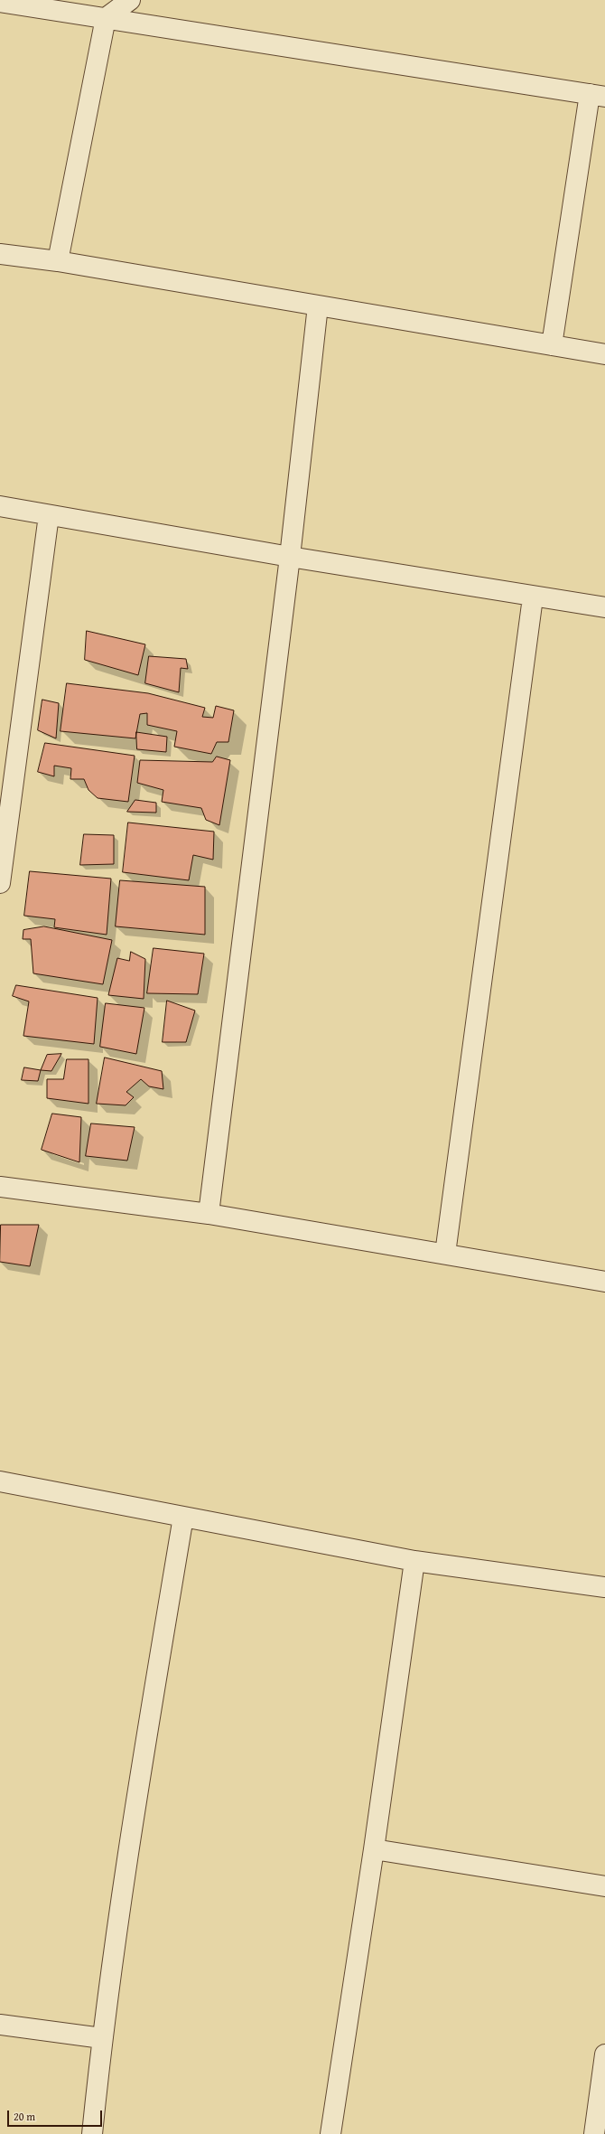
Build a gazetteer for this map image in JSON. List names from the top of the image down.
{
  "scale_bar": "20 m"
}
